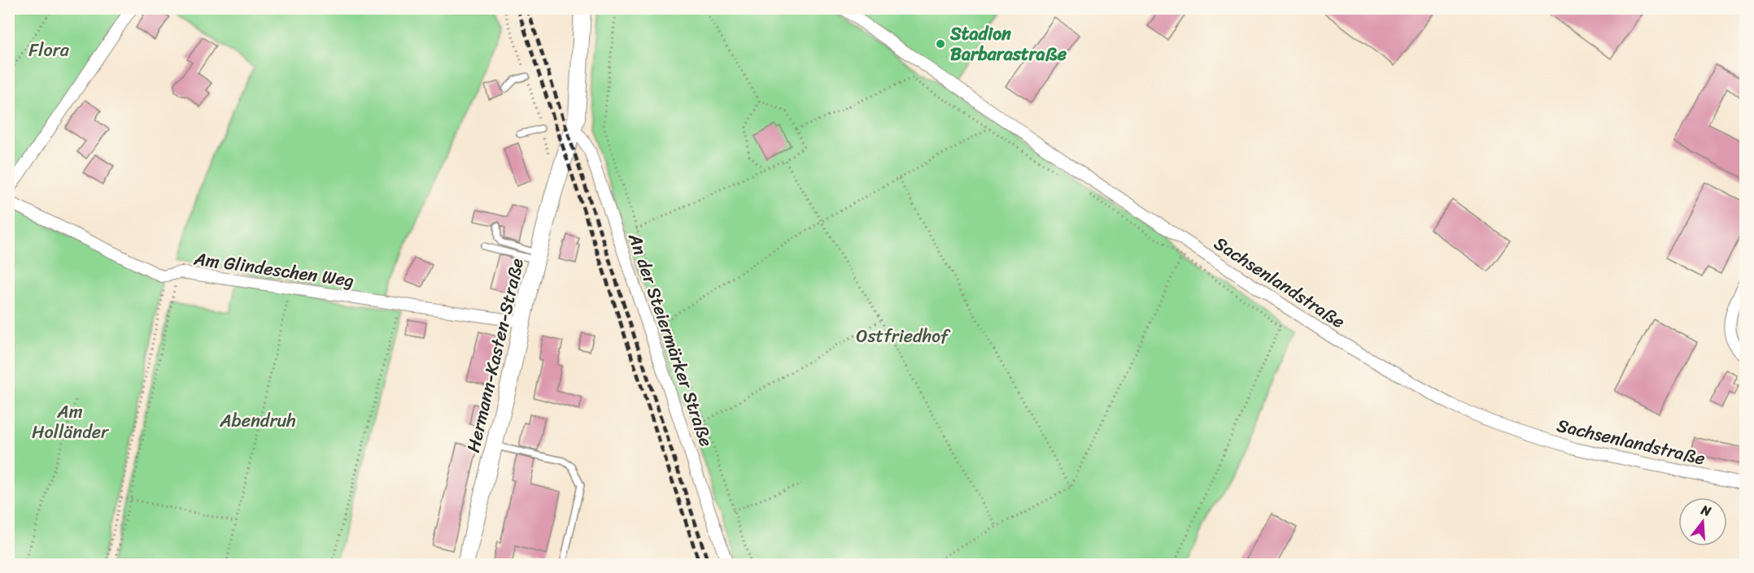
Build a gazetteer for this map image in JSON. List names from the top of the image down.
{
  "streets": {
    "street": [
      "Am Glindeschen Weg",
      "Sachsenlandstraße",
      "An der Steiermärker Straße",
      "Hermann-Kasten-Straße"
    ]
  },
  "crossings": [
    ["Am Glindeschen Weg", "Hermann-Kasten-Straße"],
    ["An der Steiermärker Straße", "Hermann-Kasten-Straße"]
  ],
  "parks": [
    "Flora",
    "Ostfriedhof",
    "Am Holländer",
    "Abendruh"
  ],
  "places": ["Stadion Barbarastraße"],
  "north": "top"
}
